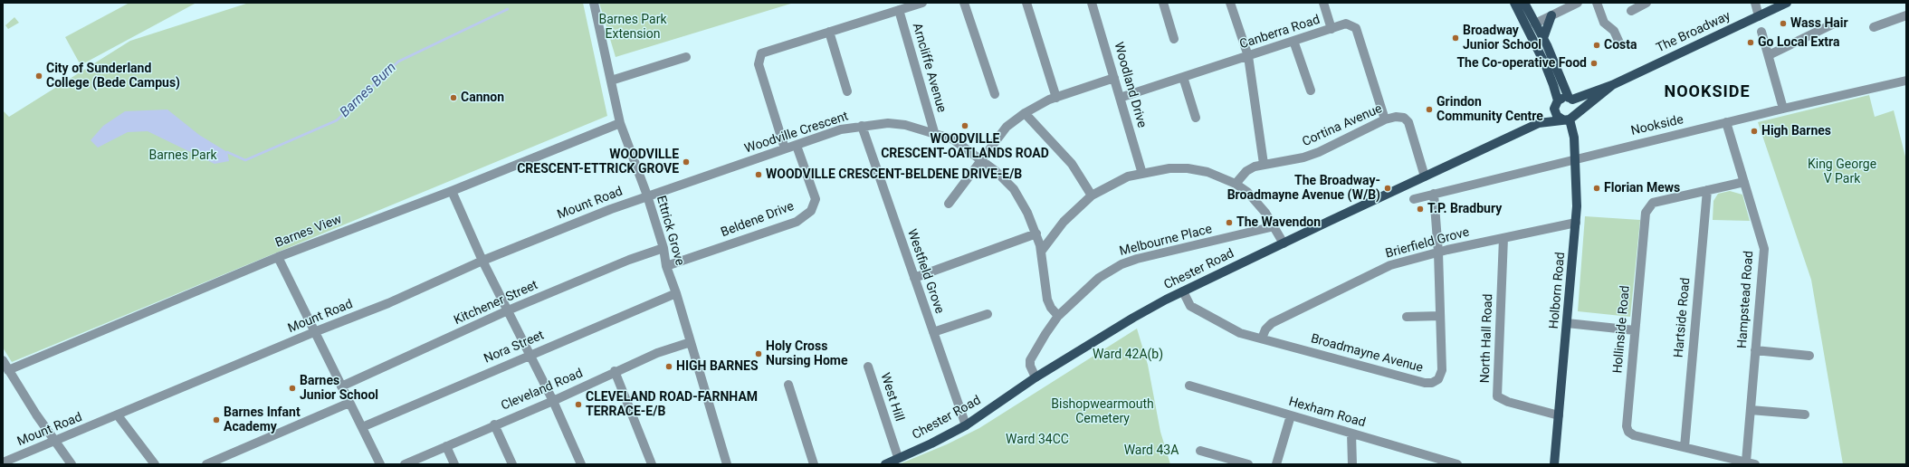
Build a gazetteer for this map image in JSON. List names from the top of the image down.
{
  "streets": {
    "main road": ["The Broadway", "Chester Road", "Holborn Road"],
    "street": [
      "Canberra Road",
      "Arncliffe Avenue",
      "Woodland Drive",
      "Cortina Avenue",
      "Nookside",
      "Woodville Crescent",
      "Mount Road",
      "Beldene Drive",
      "Ettrick Grove",
      "Barnes View",
      "Melbourne Place",
      "Brierfield Grove",
      "Westfield Grove",
      "Hampstead Road",
      "Kitchener Street",
      "Hartside Road",
      "Hollinside Road",
      "North Hall Road",
      "Nora Street",
      "Broadmayne Avenue",
      "Cleveland Road",
      "West Hill",
      "Hexham Road"
    ]
  },
  "crossings": [
    ["Canberra Road", "Woodland Drive"],
    ["Canberra Road", "Cortina Avenue"],
    ["The Broadway", "Chester Road"],
    ["The Broadway", "Holborn Road"],
    ["Arncliffe Avenue", "Woodville Crescent"],
    ["Cortina Avenue", "Chester Road"],
    ["Nookside", "Holborn Road"],
    ["Nookside", "Hampstead Road"],
    ["Nookside", "Broadmayne Avenue"],
    ["Woodville Crescent", "Mount Road"],
    ["Woodville Crescent", "Beldene Drive"],
    ["Woodville Crescent", "Ettrick Grove"],
    ["Woodville Crescent", "Melbourne Place"],
    ["Woodville Crescent", "Westfield Grove"],
    ["Mount Road", "Ettrick Grove"],
    ["Beldene Drive", "Ettrick Grove"],
    ["Ettrick Grove", "Barnes View"],
    ["Ettrick Grove", "Kitchener Street"],
    ["Ettrick Grove", "Nora Street"],
    ["Ettrick Grove", "Cleveland Road"],
    ["Brierfield Grove", "Holborn Road"],
    ["Brierfield Grove", "North Hall Road"],
    ["Brierfield Grove", "Broadmayne Avenue"],
    ["Chester Road", "Westfield Grove"],
    ["Chester Road", "Holborn Road"],
    ["Chester Road", "Broadmayne Avenue"],
    ["Chester Road", "West Hill"],
    ["Holborn Road", "North Hall Road"],
    ["Hampstead Road", "Hollinside Road"],
    ["Hartside Road", "Hollinside Road"]
  ],
  "districts": ["NOOKSIDE"],
  "water": ["Barnes Burn"],
  "parks": [
    "Barnes Park Extension",
    "Barnes Park",
    "King George V Park",
    "Ward 42A(b)",
    "Bishopwearmouth Cemetery",
    "Ward 34CC",
    "Ward 43A"
  ],
  "places": [
    "Wass Hair",
    "Broadway Junior School",
    "Go Local Extra",
    "Costa",
    "The Co-operative Food",
    "City of Sunderland College (Bede Campus)",
    "Cannon",
    "Grindon Community Centre",
    "WOODVILLE CRESCENT-OATLANDS ROAD",
    "High Barnes",
    "WOODVILLE CRESCENT-ETTRICK GROVE",
    "WOODVILLE CRESCENT-BELDENE DRIVE-E/B",
    "The Broadway- Broadmayne Avenue (W/B)",
    "Florian Mews",
    "T.P. Bradbury",
    "The Wavendon",
    "Holy Cross Nursing Home",
    "HIGH BARNES",
    "Barnes Junior School",
    "CLEVELAND ROAD-FARNHAM TERRACE-E/B",
    "Barnes Infant Academy"
  ]
}
